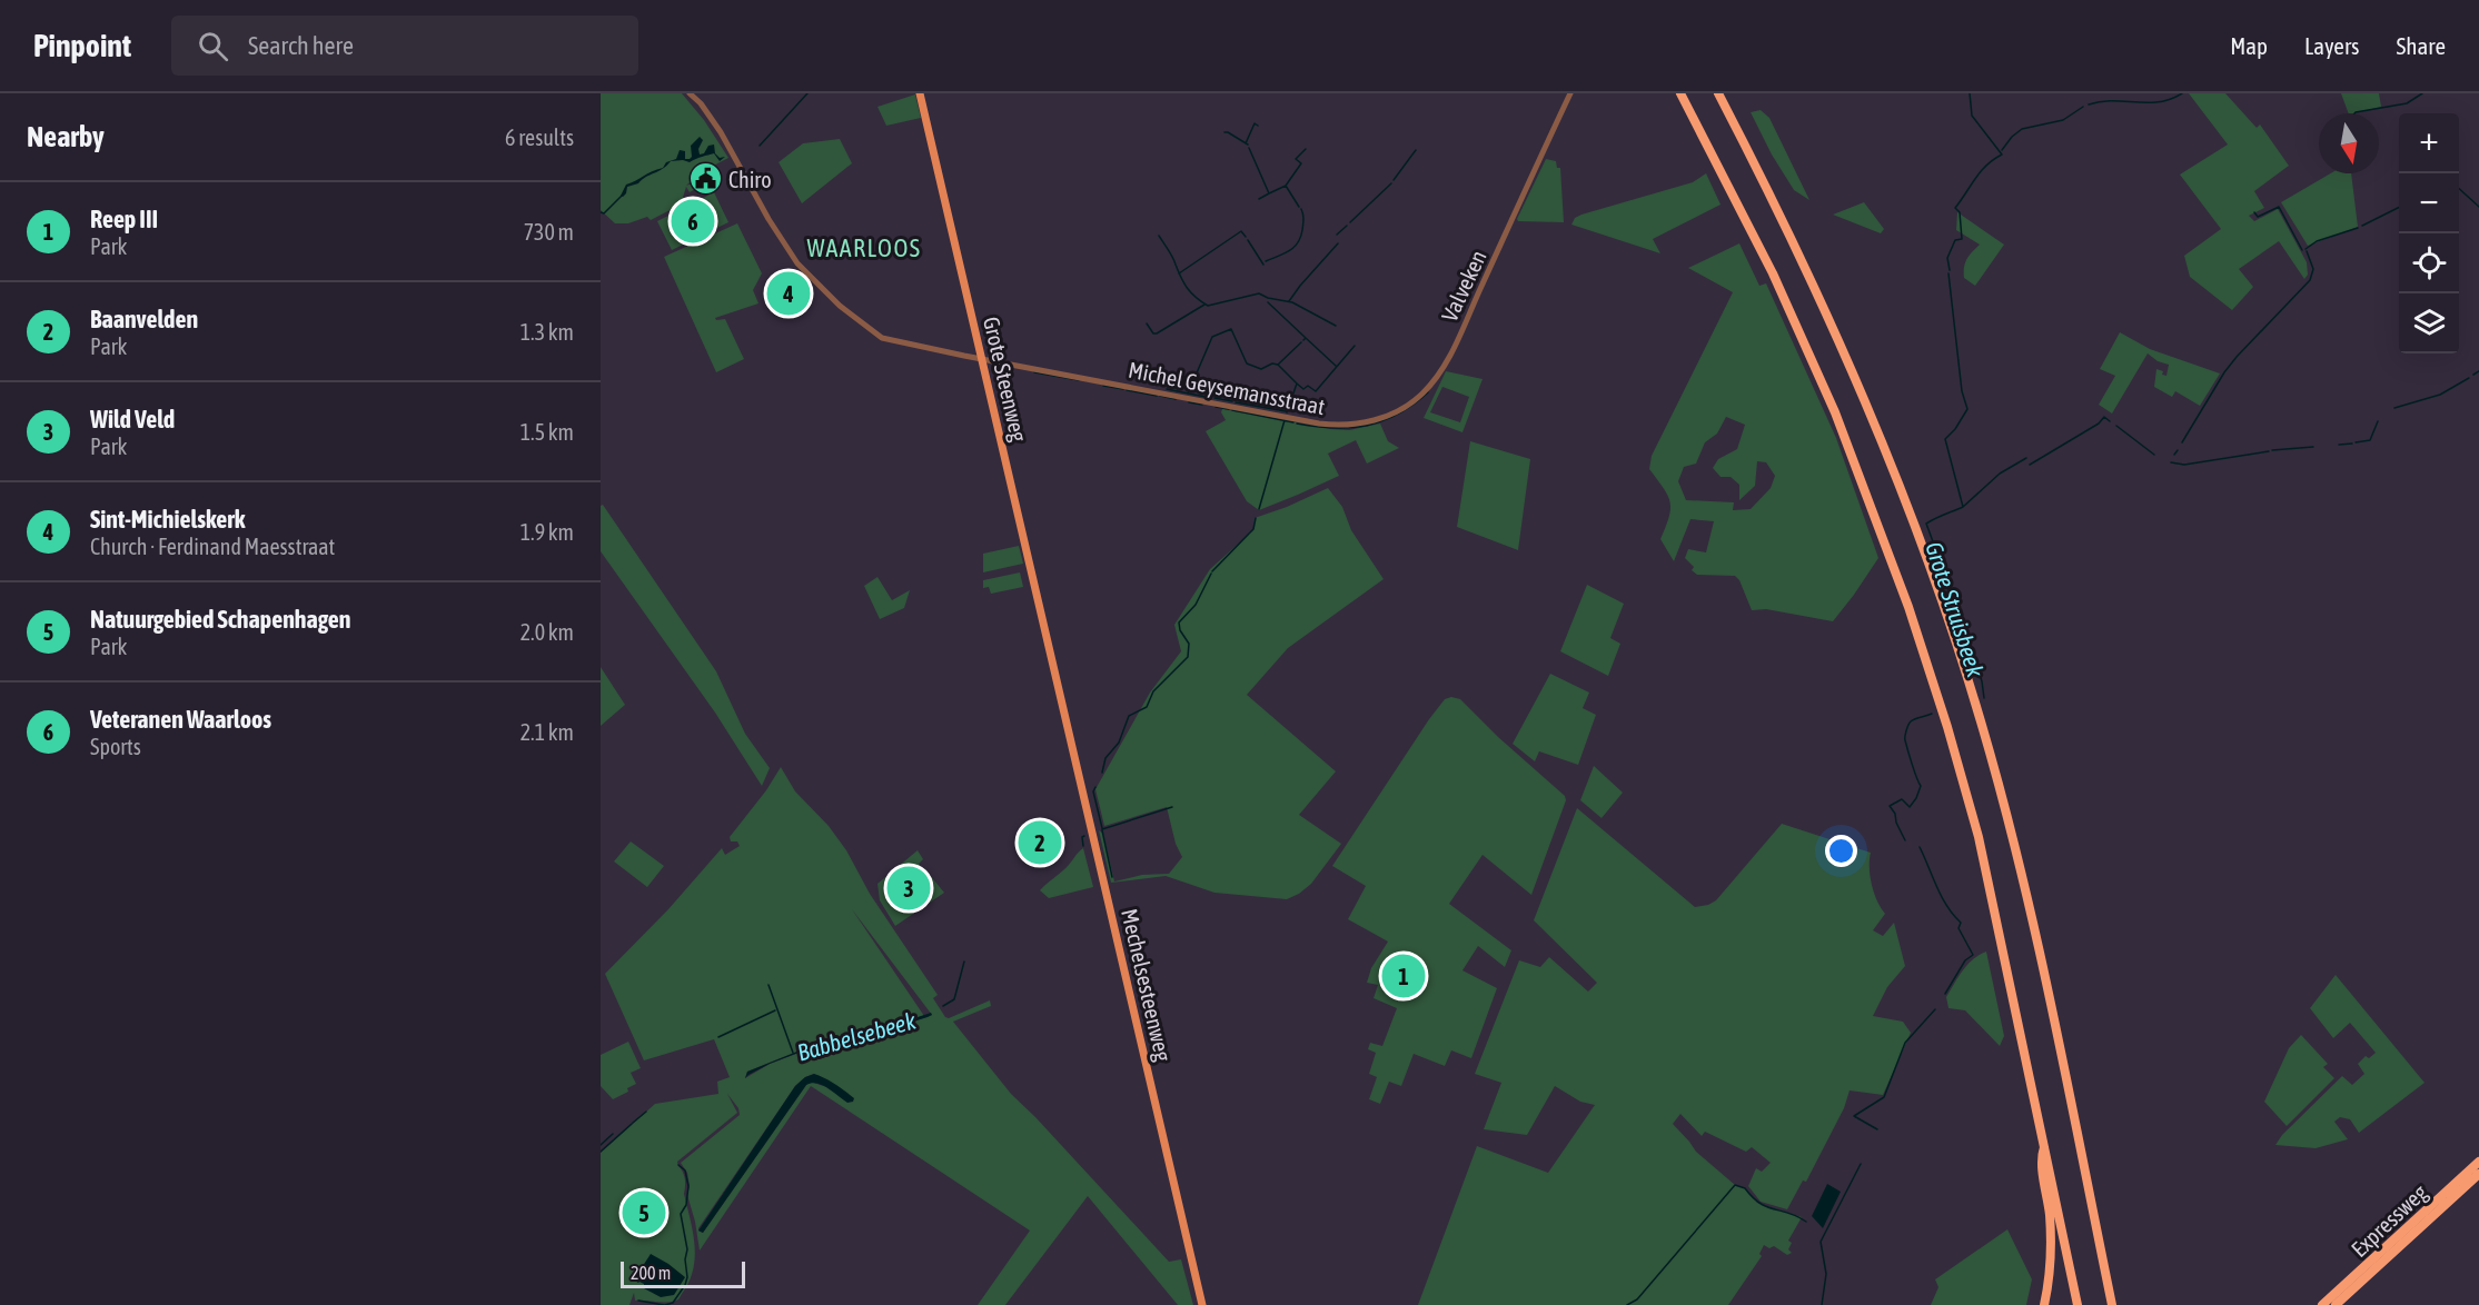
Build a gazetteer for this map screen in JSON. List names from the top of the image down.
{
  "streets": {
    "highway": ["Expressweg"],
    "main road": ["Grote Steenweg", "Mechelsesteenweg"],
    "street": ["Valveken", "Michel Geysemansstraat"]
  },
  "crossings": [
    ["Valveken", "Michel Geysemansstraat"],
    ["Grote Steenweg", "Michel Geysemansstraat"],
    ["Grote Steenweg", "Mechelsesteenweg"]
  ],
  "districts": ["WAARLOOS"],
  "water": ["Grote Struisbeek", "Babbelsebeek"],
  "places": {
    "public building": ["Chiro"]
  },
  "scale_bar": "200 m",
  "north": "bottom",
  "page": {
    "header": "Pinpoint",
    "search": "Search here",
    "nav": ["Map", "Layers", "Share"],
    "heading": ["Nearby", "6 results"],
    "map_buttons": ["+", "−"],
    "list": [
      {
        "mark": "1",
        "name": "Reep III",
        "note": "Park",
        "value": "730 m"
      },
      {
        "mark": "2",
        "name": "Baanvelden",
        "note": "Park",
        "value": "1.3 km"
      },
      {
        "mark": "3",
        "name": "Wild Veld",
        "note": "Park",
        "value": "1.5 km"
      },
      {
        "mark": "4",
        "name": "Sint-Michielskerk",
        "note": "Church · Ferdinand Maesstraat",
        "value": "1.9 km"
      },
      {
        "mark": "5",
        "name": "Natuurgebied Schapenhagen",
        "note": "Park",
        "value": "2.0 km"
      },
      {
        "mark": "6",
        "name": "Veteranen Waarloos",
        "note": "Sports",
        "value": "2.1 km"
      }
    ],
    "pins": [
      "6",
      "4",
      "2",
      "3",
      "1",
      "5"
    ],
    "scale": "200 m"
  }
}
